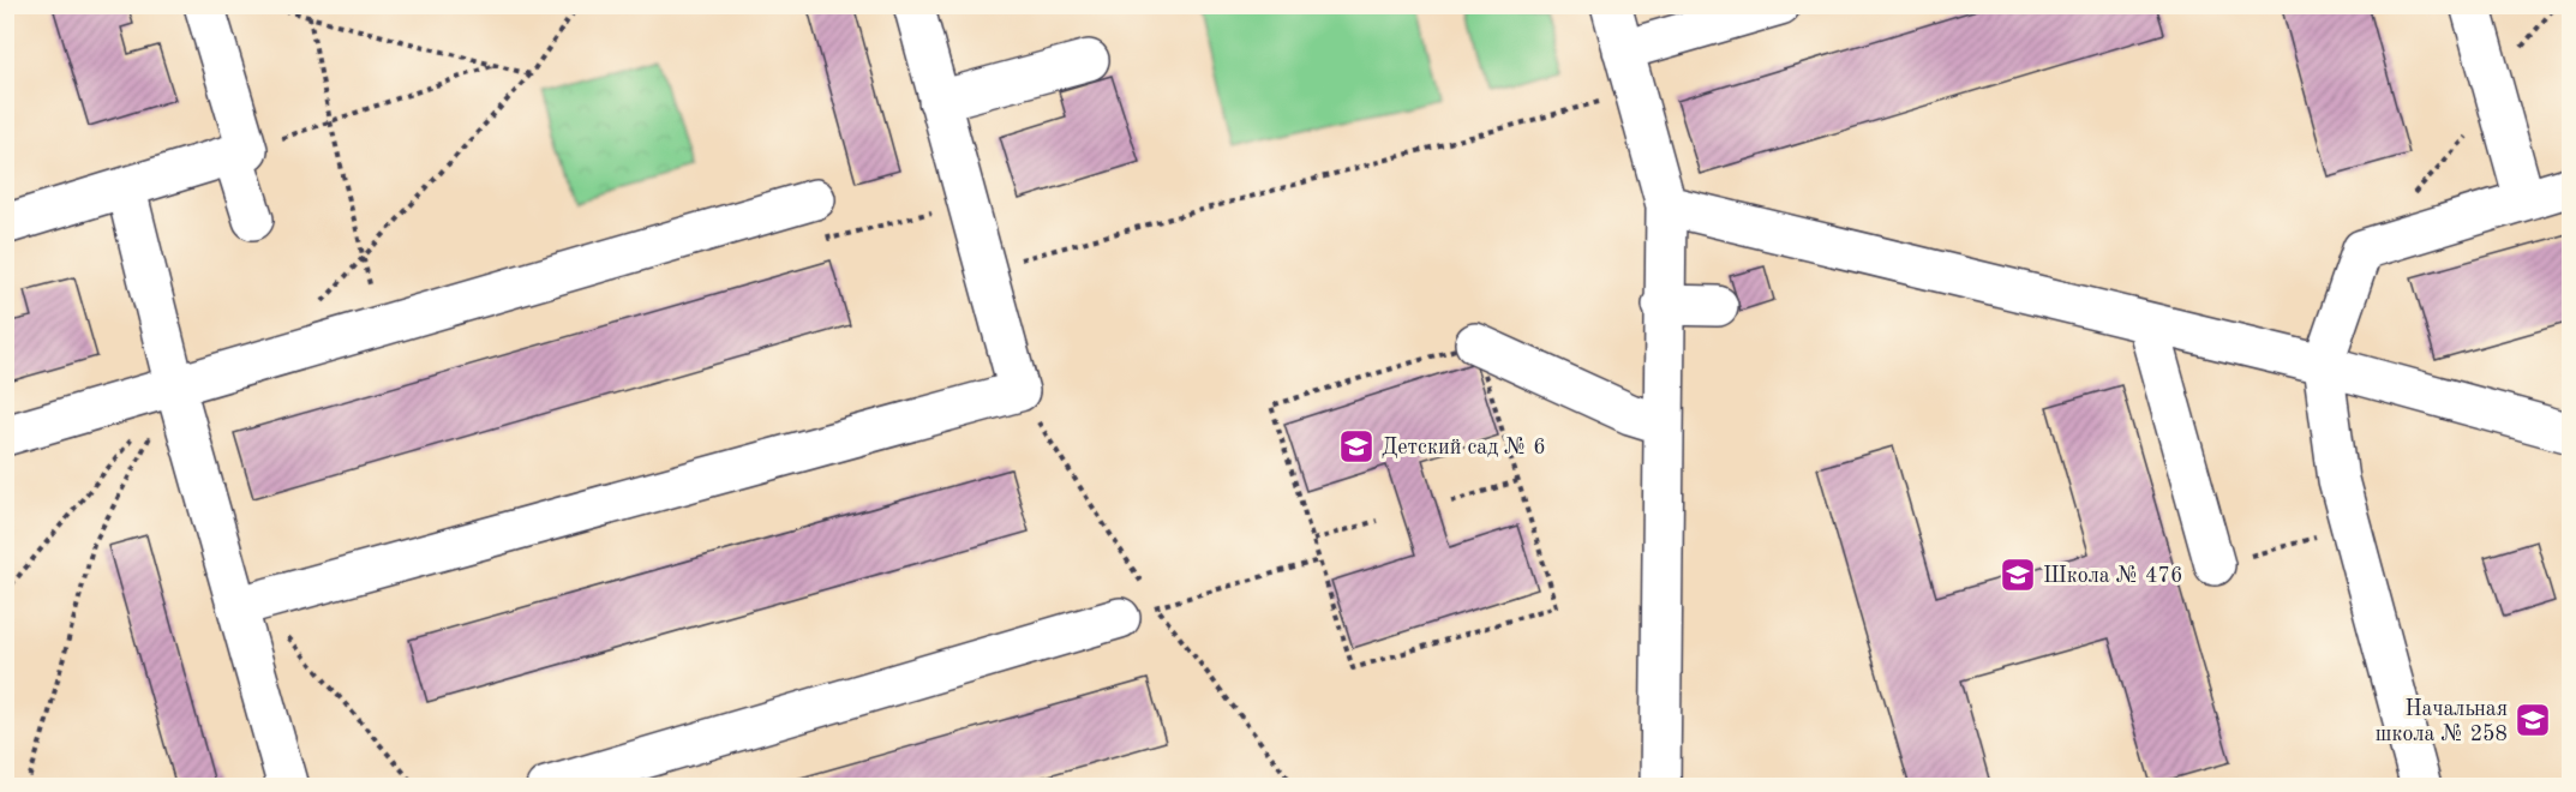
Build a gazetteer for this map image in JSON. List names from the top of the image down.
{
  "places": {
    "school or university": ["Детский сад № 6", "Школа № 476", "Начальная школа № 258"]
  }
}
